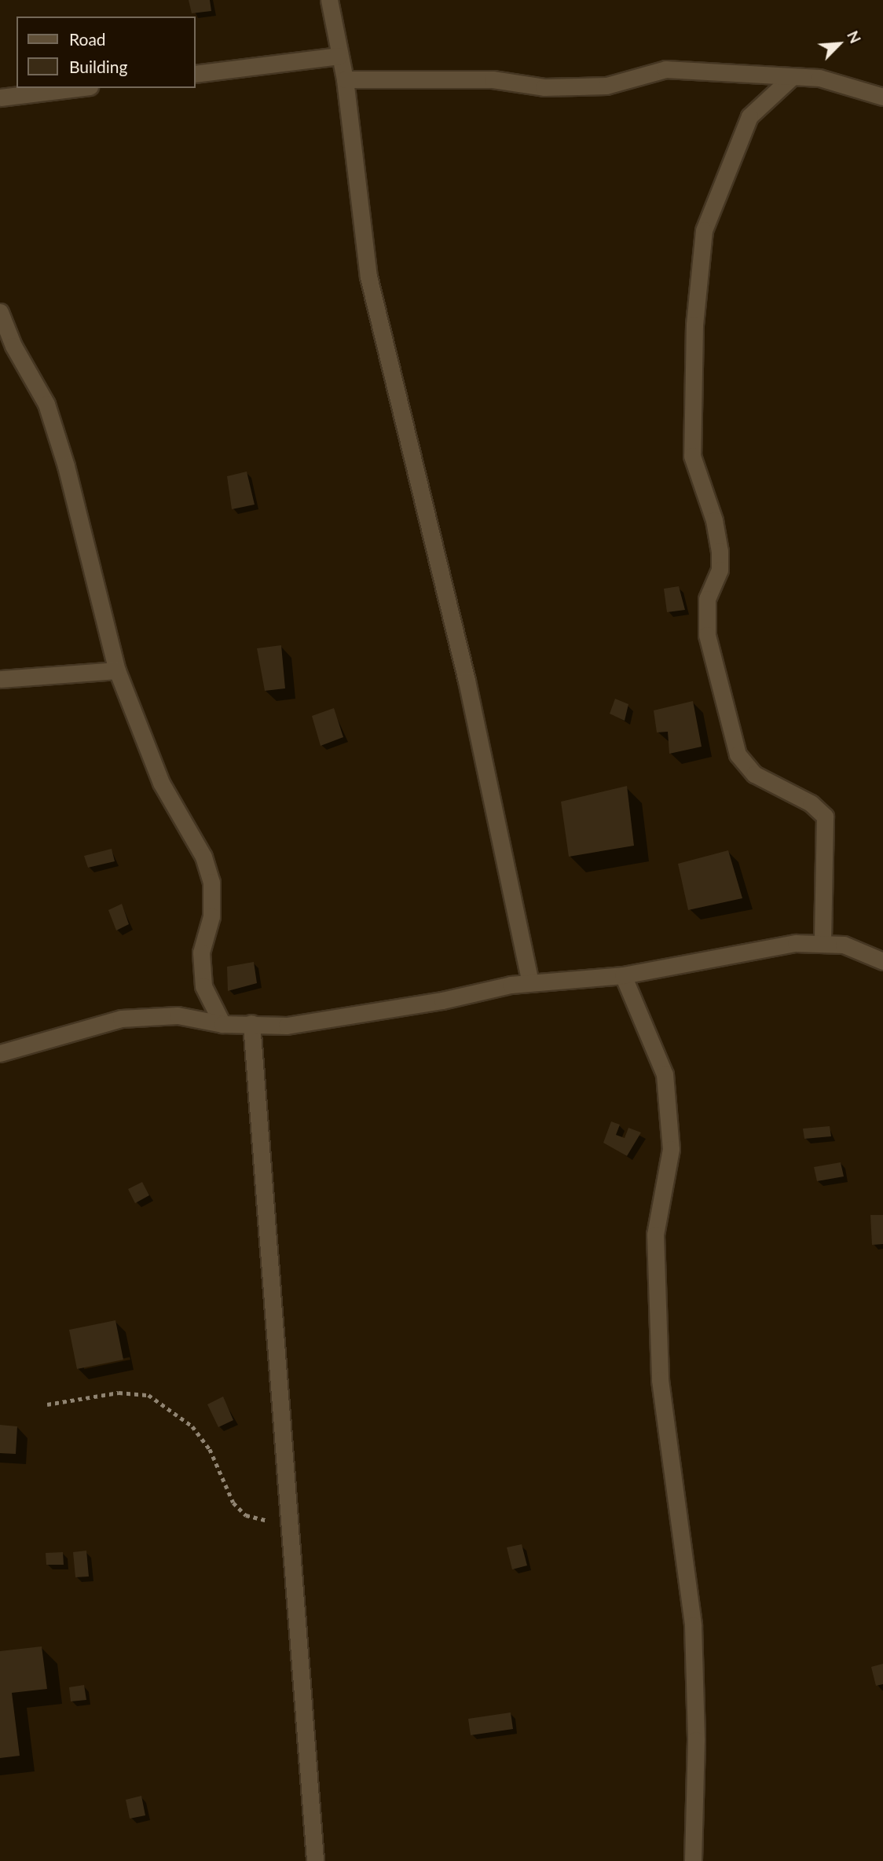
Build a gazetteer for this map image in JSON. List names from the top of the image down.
{
  "legend": ["Road", "Building"],
  "north": "top right"
}
